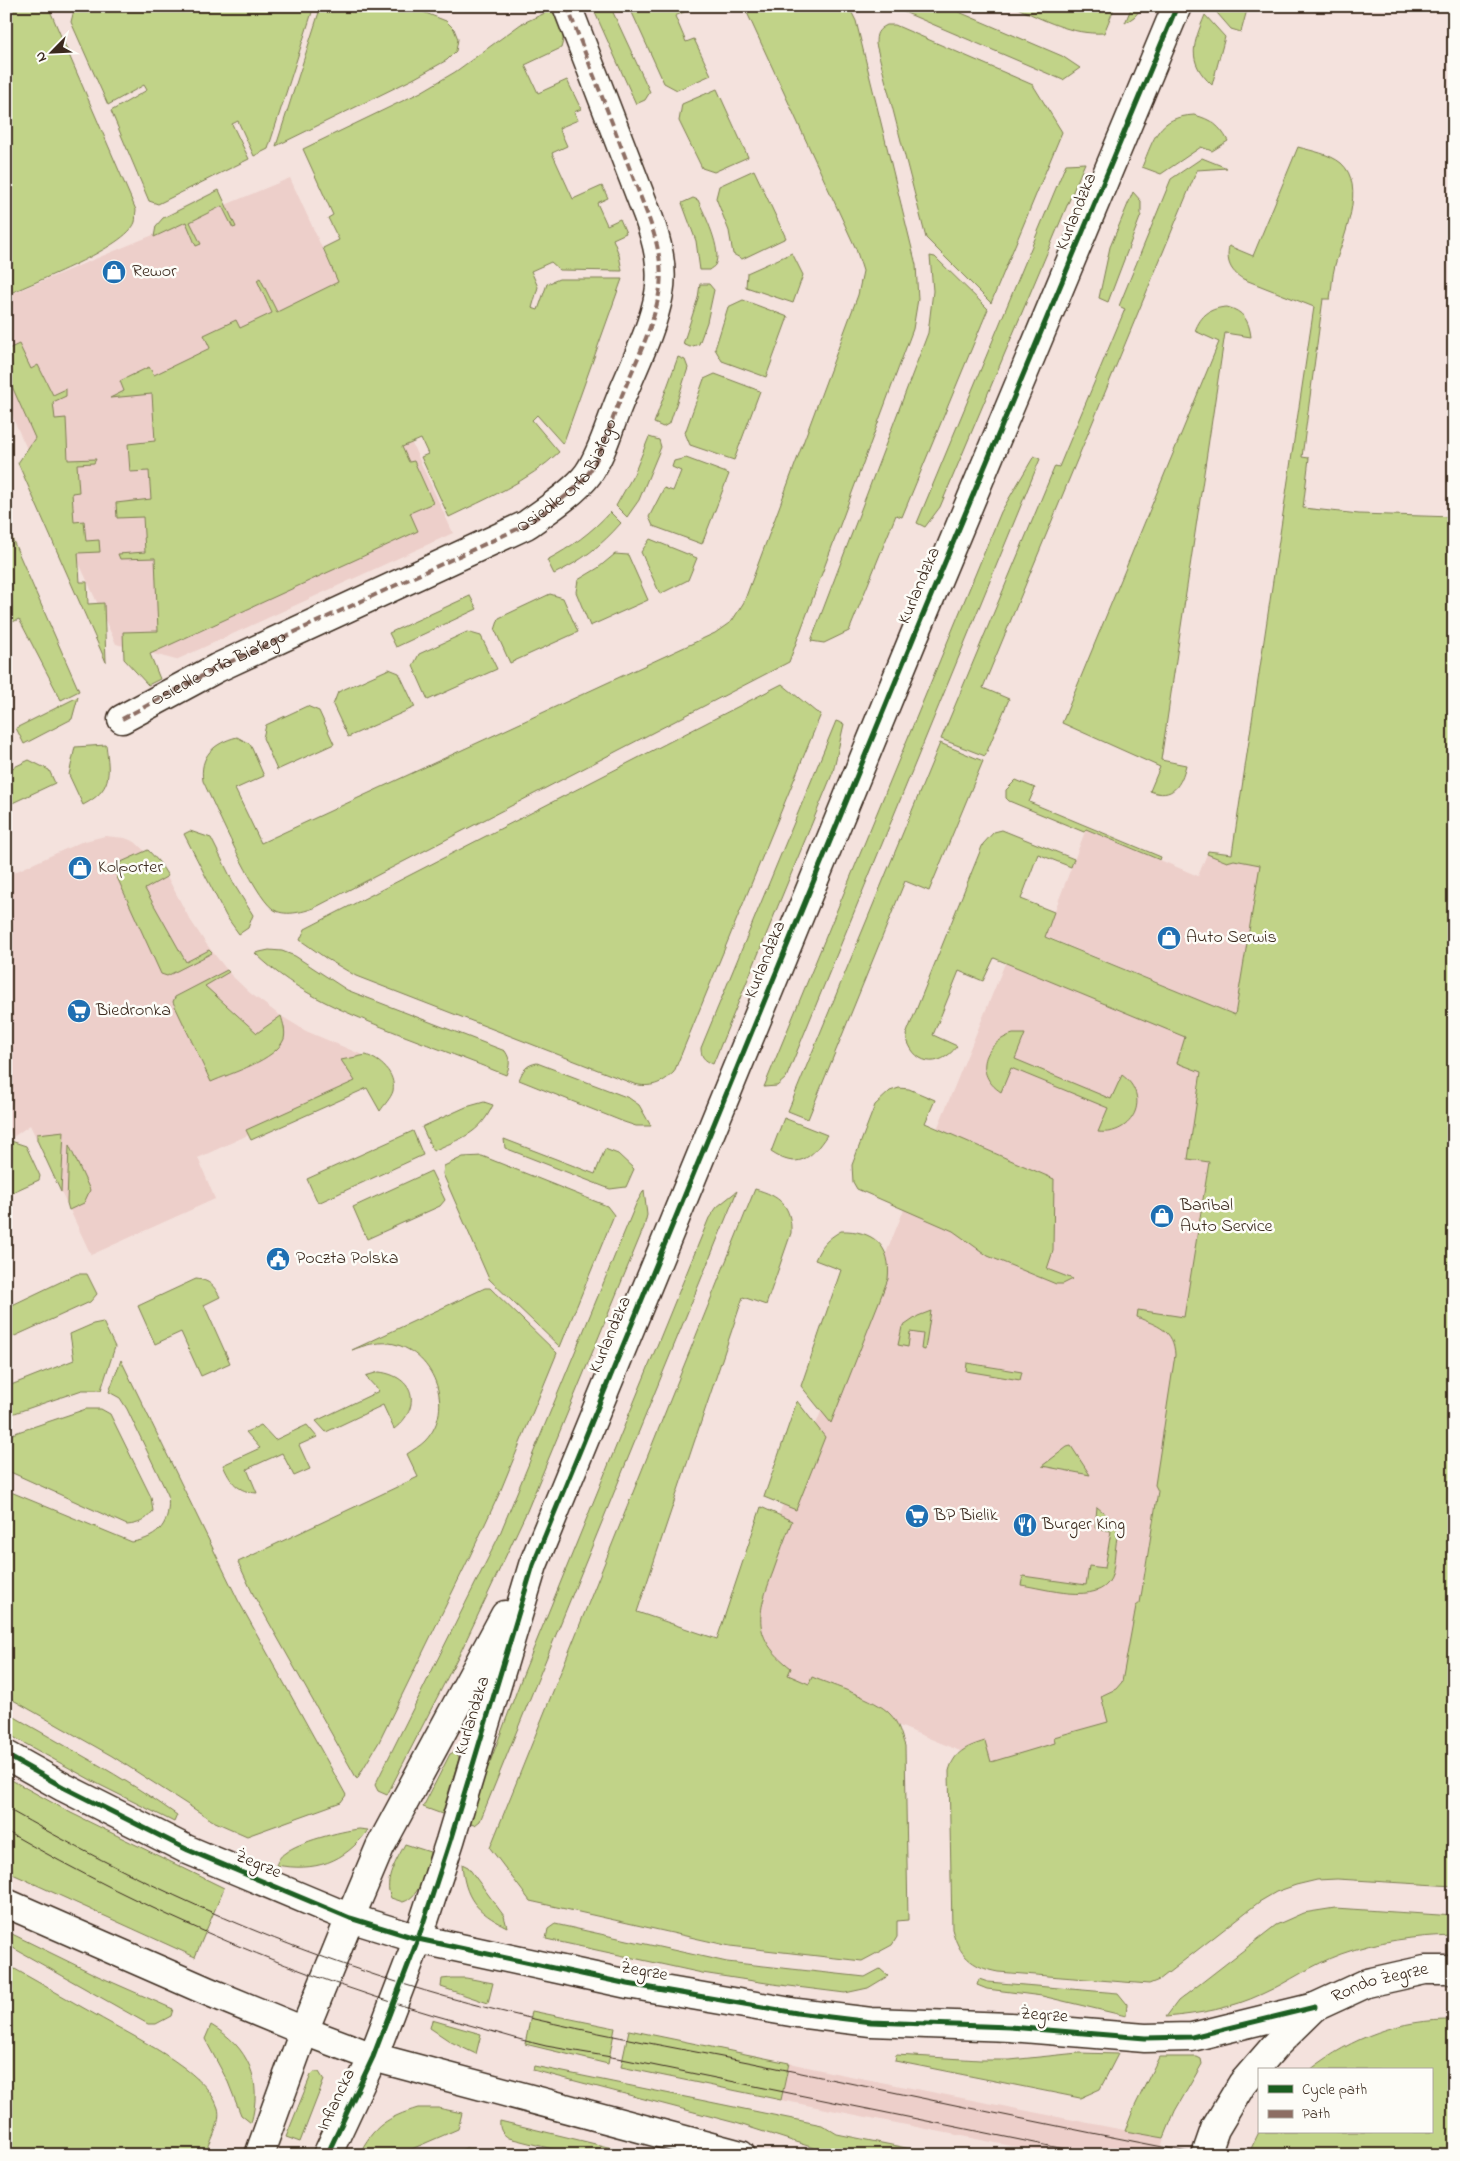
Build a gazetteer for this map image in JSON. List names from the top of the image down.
{
  "streets": {
    "street": [
      "Kurlandzka",
      "Osiedle Orła Białego",
      "Żegrze",
      "Rondo Żegrze",
      "Inflancka"
    ]
  },
  "crossings": [
    ["Kurlandzka", "Żegrze"],
    ["Kurlandzka", "Inflancka"],
    ["Żegrze", "Rondo Żegrze"]
  ],
  "places": {
    "shop": [
      "Rewor",
      "Kolporter",
      "Auto Serwis",
      "Baribal Auto Service"
    ],
    "supermarket": ["Biedronka", "BP Bielik"],
    "public building": ["Poczta Polska"],
    "restaurant": ["Burger King"]
  },
  "legend": ["Cycle path", "Path"],
  "north": "bottom left"
}
